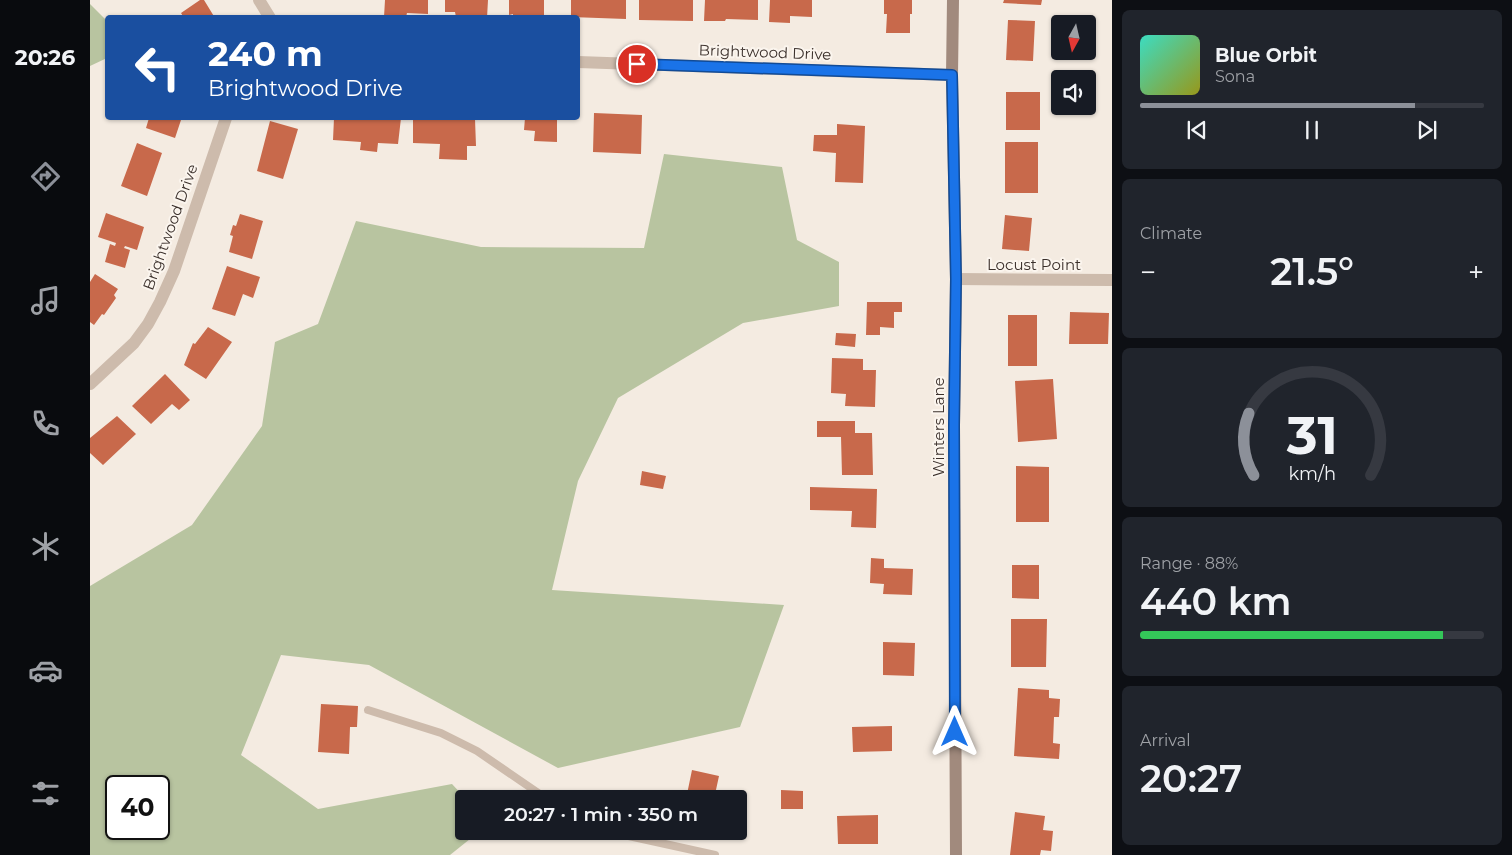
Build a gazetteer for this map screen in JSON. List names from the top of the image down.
{
  "streets": {
    "street": ["Brightwood Drive", "Locust Point", "Winters Lane"]
  },
  "crossings": [
    ["Brightwood Drive", "Winters Lane"],
    ["Locust Point", "Winters Lane"]
  ],
  "north": "bottom",
  "page": {
    "tabs": "20:26",
    "turn": ["240 m", "Brightwood Drive"],
    "song": ["Blue Orbit", "Sona"],
    "tile": [
      "Climate",
      ["Range · 88%", "440 km"],
      ["Arrival", "20:27"]
    ],
    "heat": ["−", "21.5°", "+"],
    "limit": "40",
    "trip": "20:27 · 1 min · 350 m",
    "gauge": ["31", "km/h"]
  }
}
